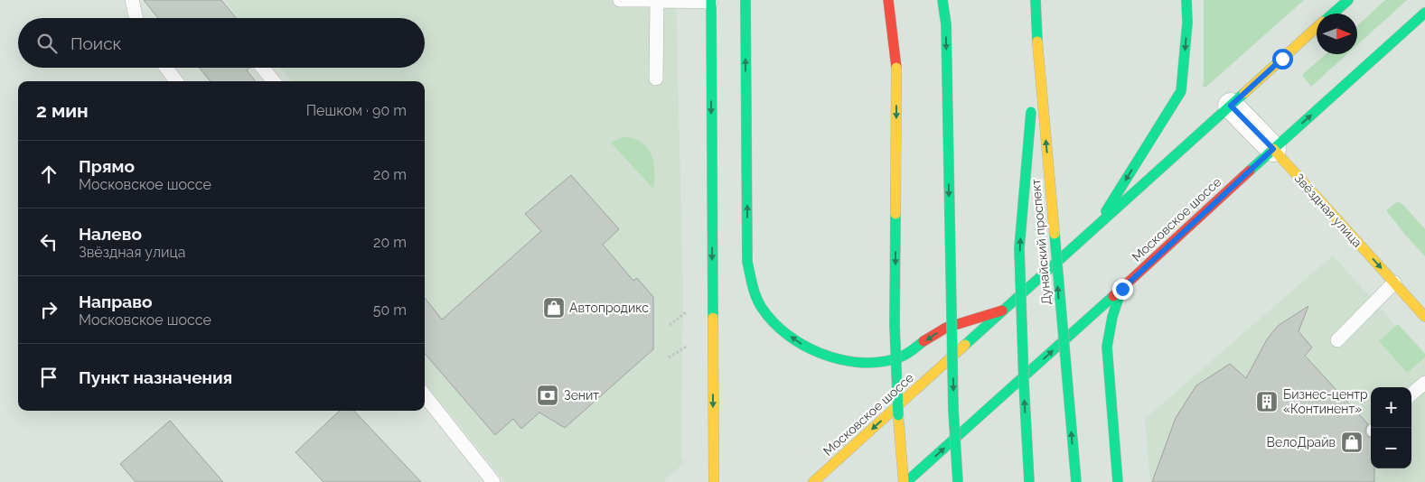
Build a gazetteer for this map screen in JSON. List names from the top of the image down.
{
  "streets": {
    "main road": ["Звёздная улица", "Московское шоссе", "Дунайский проспект"]
  },
  "crossings": [
    ["Звёздная улица", "Московское шоссе"]
  ],
  "one_way": ["Звёздная улица"],
  "places": {
    "shop": ["Автопродикс", "ВелоДрайв"],
    "bank": ["Зенит"],
    "building": ["Бизнес-центр «Континент»"]
  },
  "north": "right",
  "page": {
    "search": "Поиск",
    "heading": ["2 мин", "Пешком · 90 m"],
    "list": [
      ["Прямо", "Московское шоссе", "20 m"],
      ["Налево", "Звёздная улица", "20 m"],
      ["Направо", "Московское шоссе", "50 m"],
      "Пункт назначения"
    ],
    "map_buttons": ["+", "−"]
  }
}
